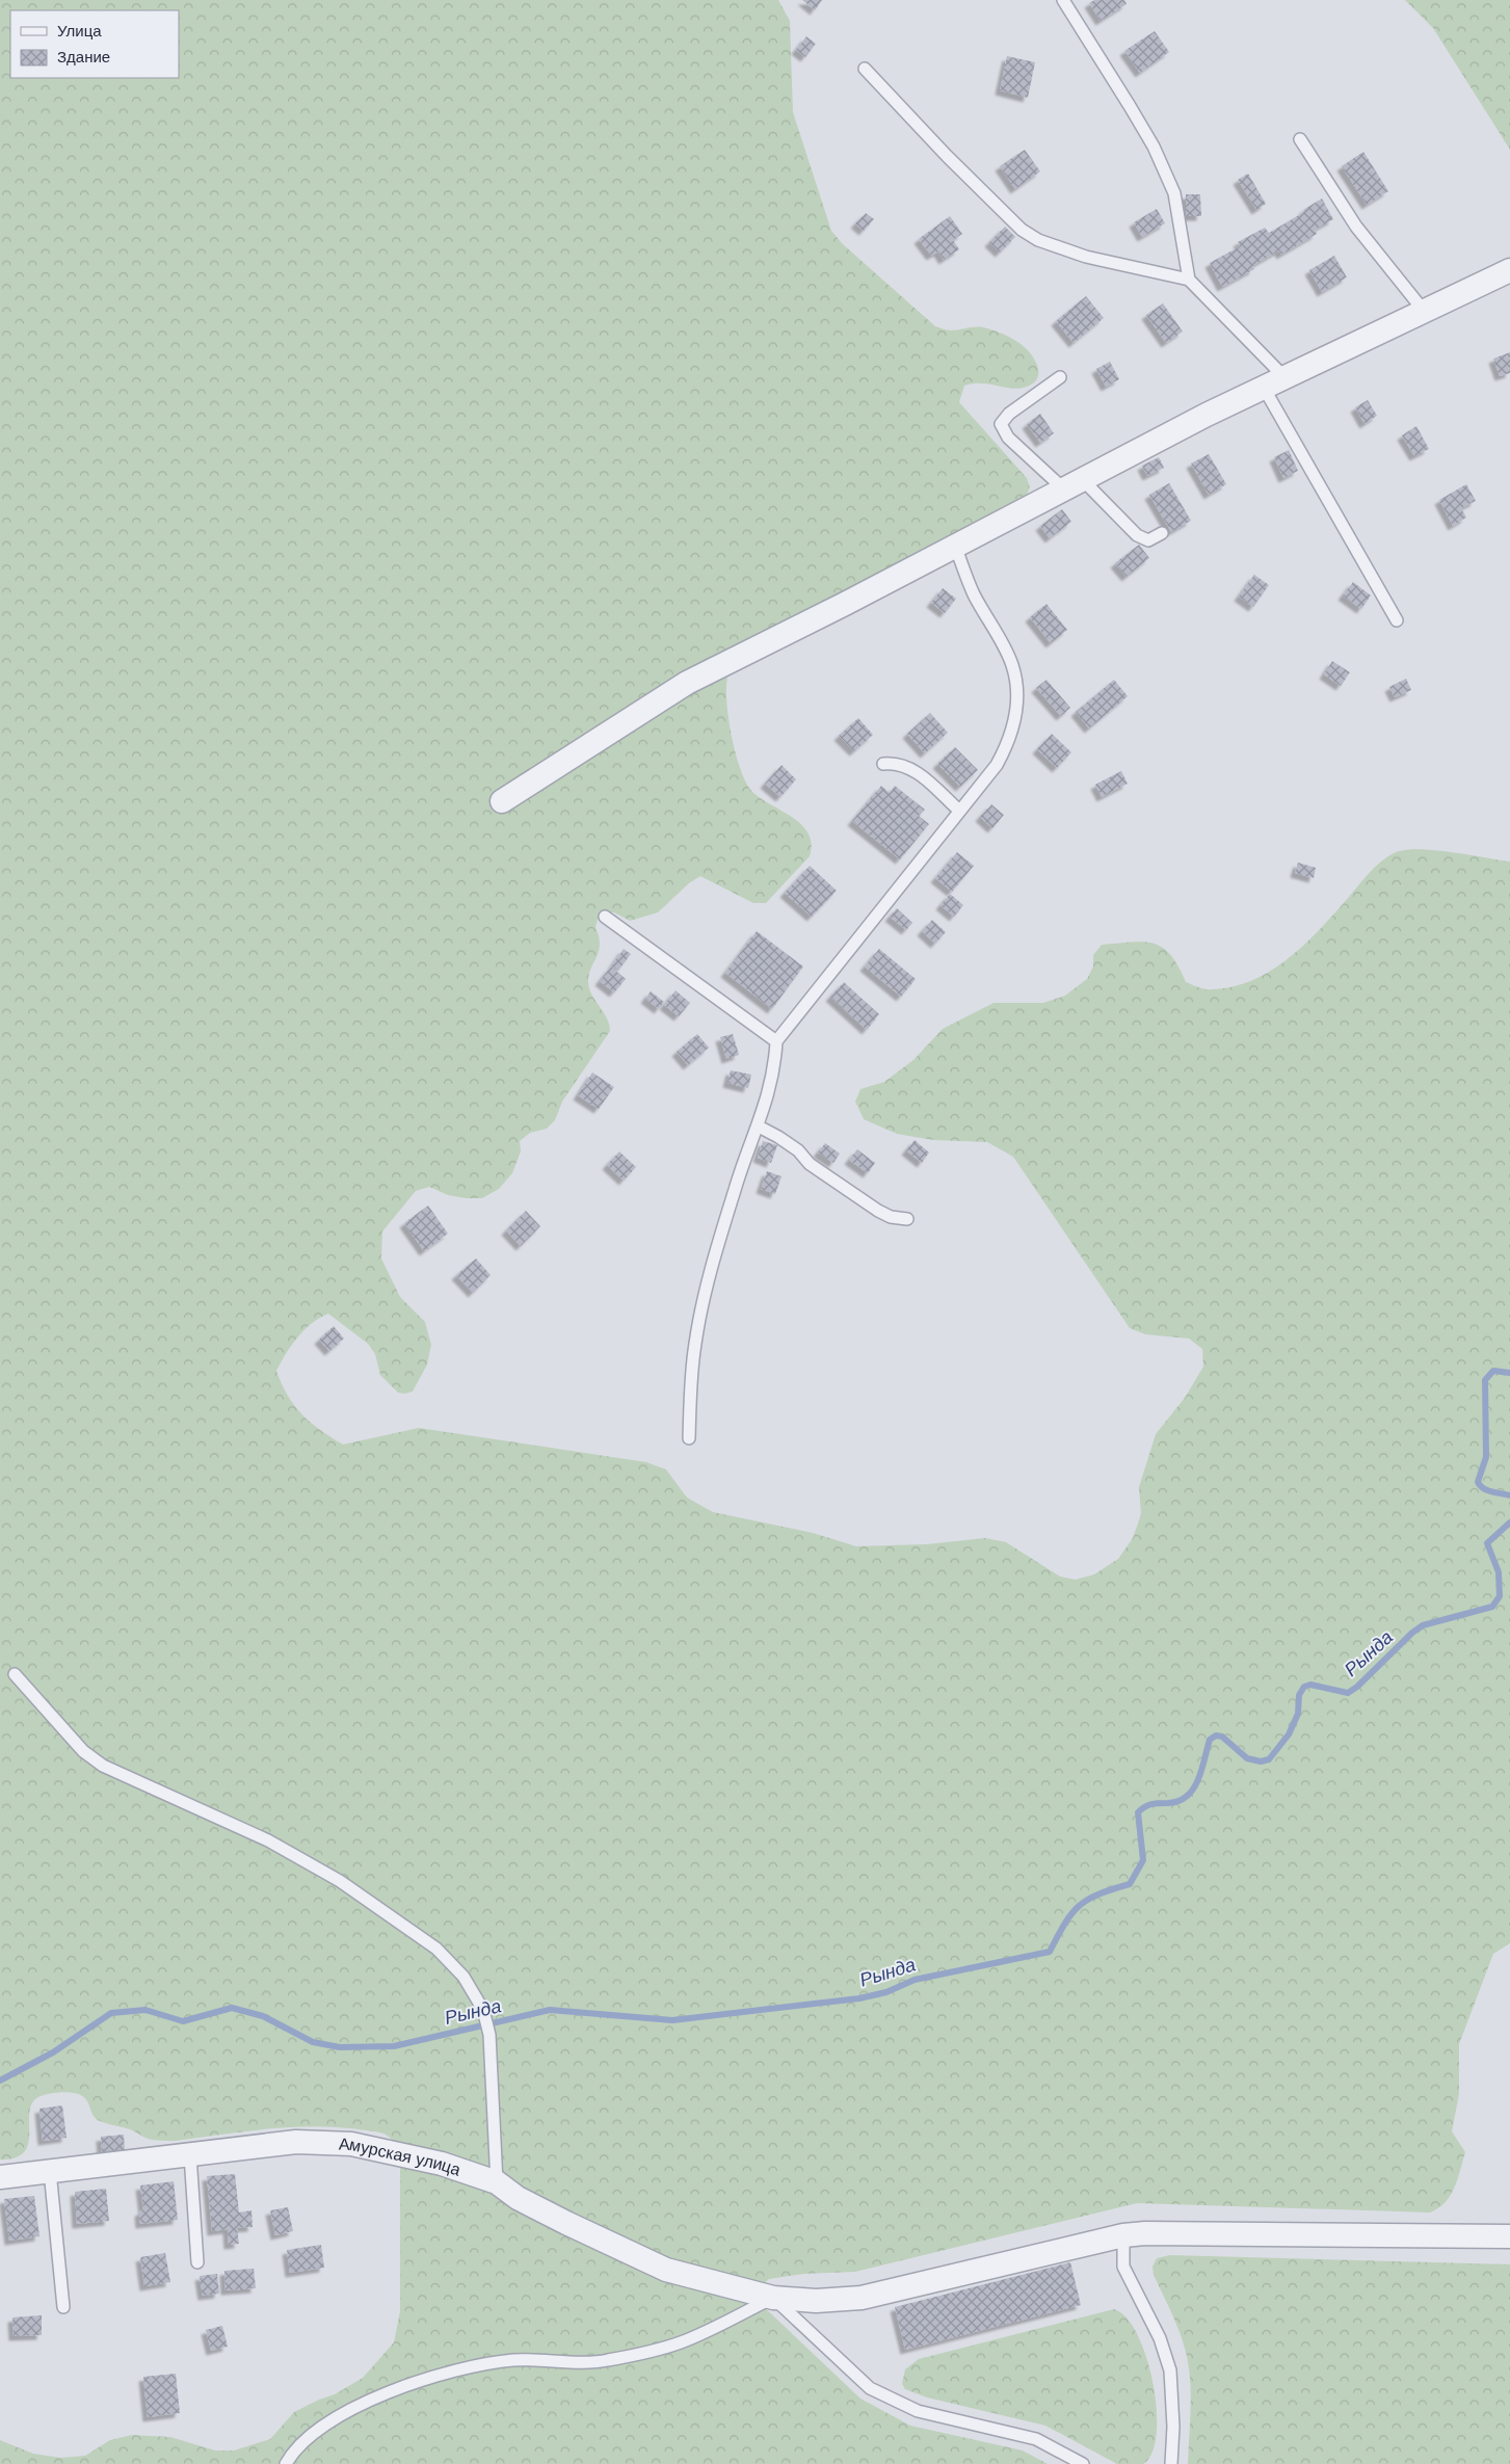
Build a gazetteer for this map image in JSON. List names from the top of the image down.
{
  "streets": {
    "street": ["Амурская улица"]
  },
  "water": ["Рында"],
  "legend": ["Улица", "Здание"]
}
